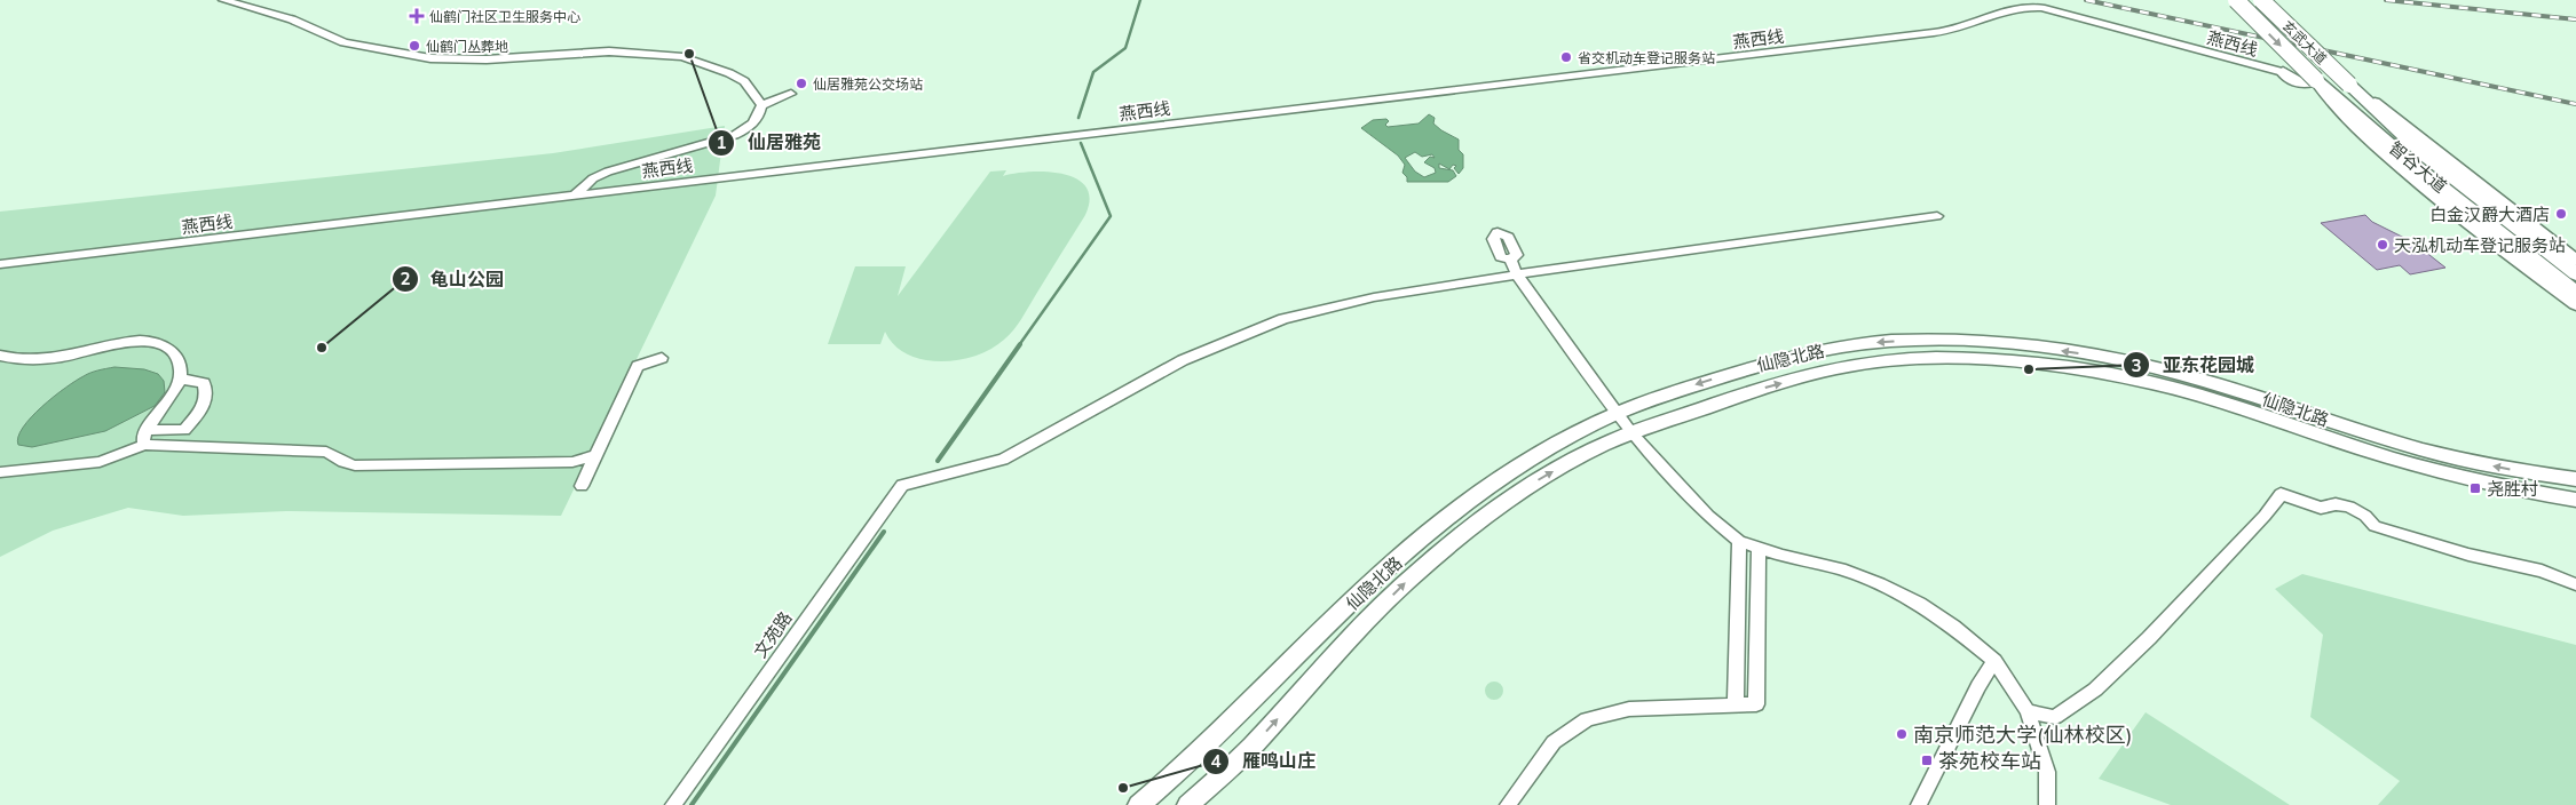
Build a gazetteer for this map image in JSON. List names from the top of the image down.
{
  "streets": {
    "highway": ["玄武大道", "智谷大道"],
    "main road": ["仙隐北路"],
    "street": ["燕西线", "文苑路"]
  },
  "crossings": [
    ["玄武大道", "智谷大道"]
  ],
  "places": {
    "health": ["仙鹤门社区卫生服务中心"],
    "other": [
      "仙鹤门丛葬地",
      "仙居雅苑",
      "省交机动车登记服务站",
      "仙居雅苑公交场站",
      "白金汉爵大酒店",
      "天泓机动车登记服务站",
      "龟山公园",
      "亚东花园城",
      "南京师范大学(仙林校区)",
      "雁鸣山庄"
    ],
    "transit": ["尧胜村", "茶苑校车站"]
  }
}
